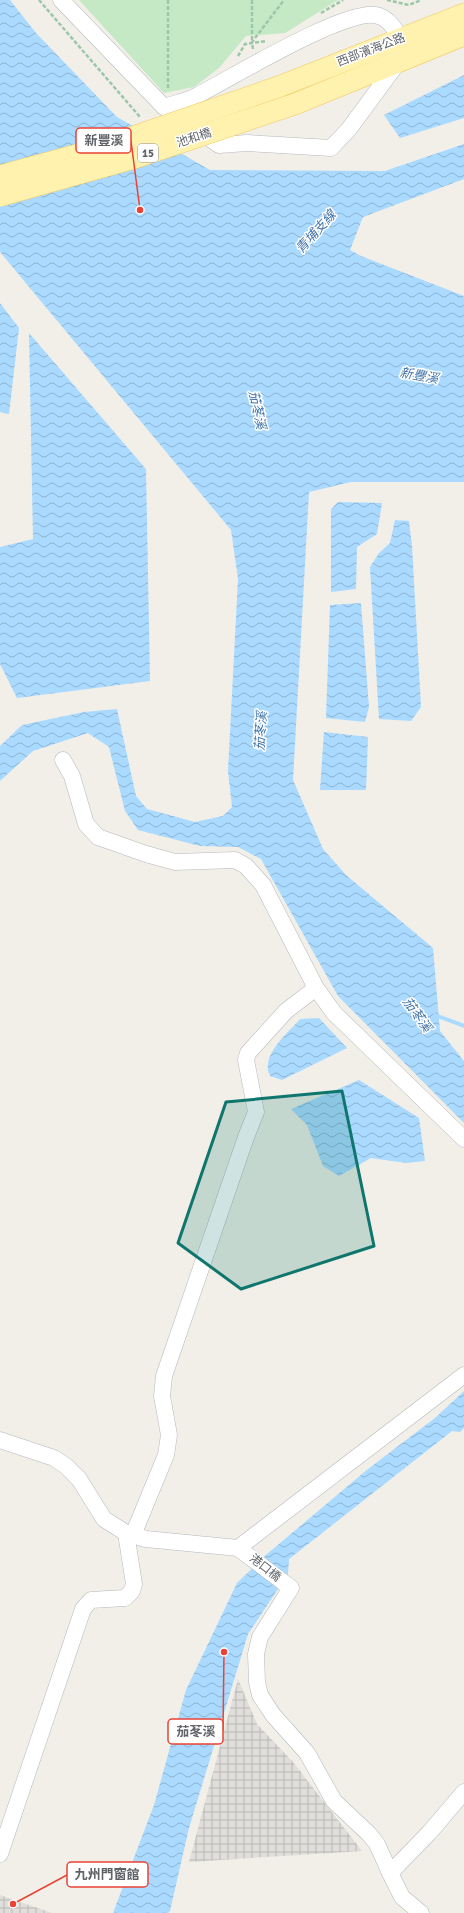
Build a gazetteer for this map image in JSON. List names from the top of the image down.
{
  "streets": {
    "main road": ["西部濱海公路", "池和橋", "15"],
    "street": ["港口橋"]
  },
  "crossings": [
    ["西部濱海公路", "池和橋"]
  ],
  "water": ["青埔支線", "新豐溪", "茄苳溪"],
  "places": ["新豐溪", "茄苳溪", "九州門窗館"]
}
